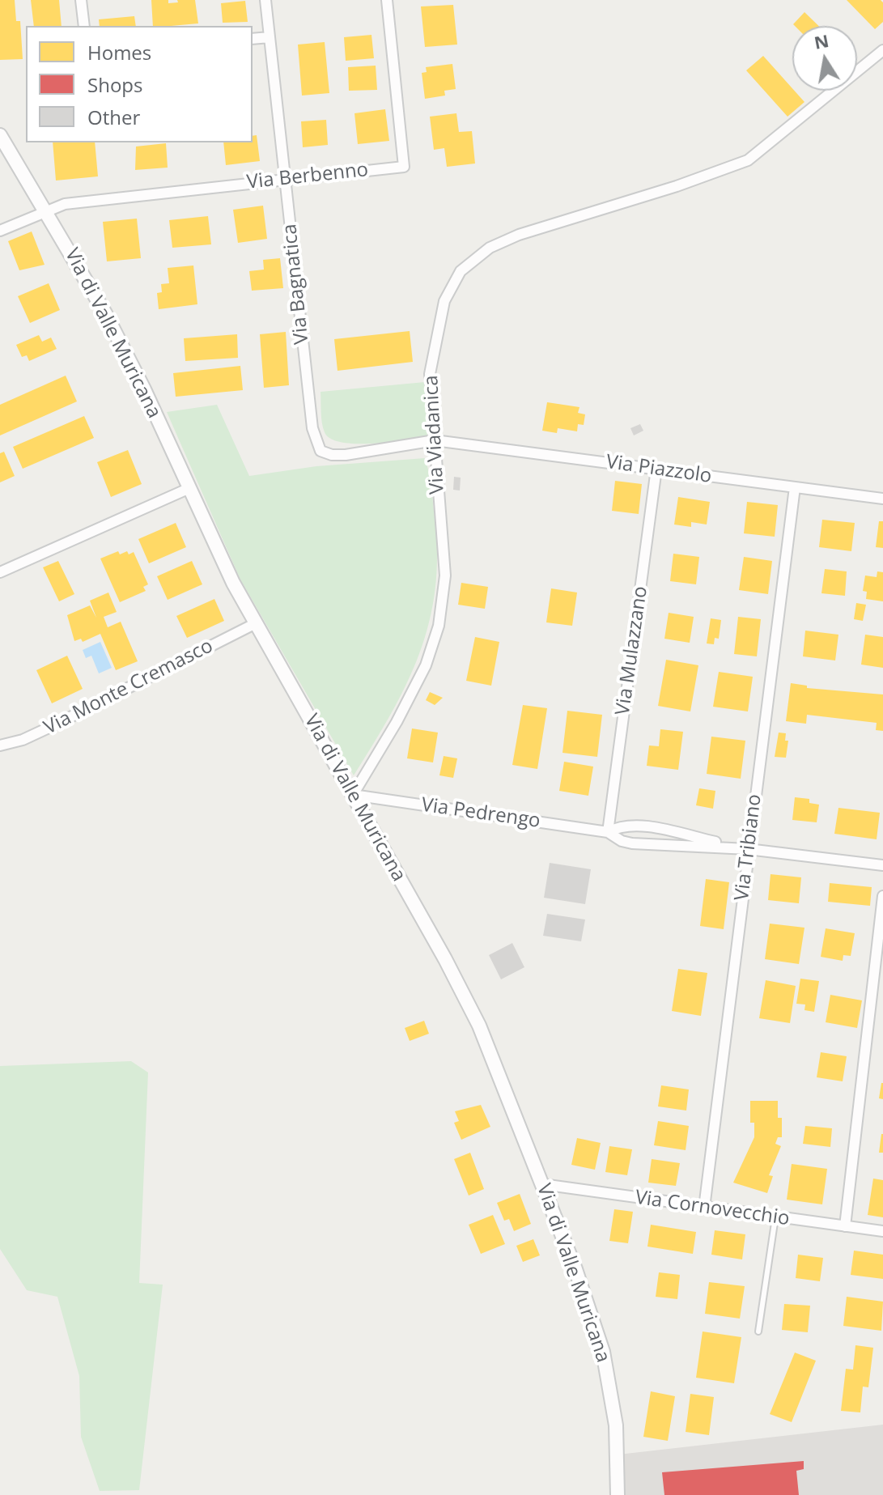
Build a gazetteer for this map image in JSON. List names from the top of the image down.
{
  "streets": {
    "street": [
      "Via Berbenno",
      "Via Bagnatica",
      "Via di Valle Muricana",
      "Via Viadanica",
      "Via Piazzolo",
      "Via Mulazzano",
      "Via Monte Cremasco",
      "Via Pedrengo",
      "Via Tribiano",
      "Via Cornovecchio"
    ]
  },
  "crossings": [
    ["Via Berbenno", "Via Bagnatica"],
    ["Via Berbenno", "Via di Valle Muricana"],
    ["Via Bagnatica", "Via Viadanica"],
    ["Via Bagnatica", "Via Piazzolo"],
    ["Via di Valle Muricana", "Via Viadanica"],
    ["Via di Valle Muricana", "Via Monte Cremasco"],
    ["Via di Valle Muricana", "Via Pedrengo"],
    ["Via di Valle Muricana", "Via Cornovecchio"],
    ["Via Viadanica", "Via Piazzolo"],
    ["Via Viadanica", "Via Pedrengo"],
    ["Via Piazzolo", "Via Mulazzano"],
    ["Via Piazzolo", "Via Tribiano"],
    ["Via Mulazzano", "Via Pedrengo"],
    ["Via Pedrengo", "Via Tribiano"],
    ["Via Tribiano", "Via Cornovecchio"]
  ],
  "legend": ["Homes", "Shops", "Other"],
  "north": "top"
}
